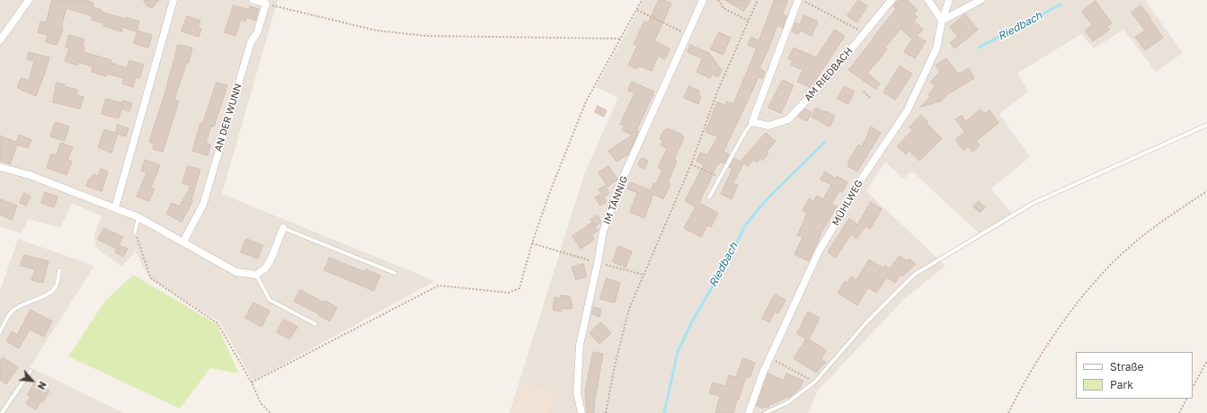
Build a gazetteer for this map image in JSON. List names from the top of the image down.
{
  "streets": {
    "street": [
      "AM RIEDBACH",
      "AN DER WUNN",
      "IM TÄNNIG",
      "MÜHLWEG"
    ]
  },
  "water": ["Riedbach"],
  "legend": ["Straße", "Park"],
  "north": "bottom right"
}
